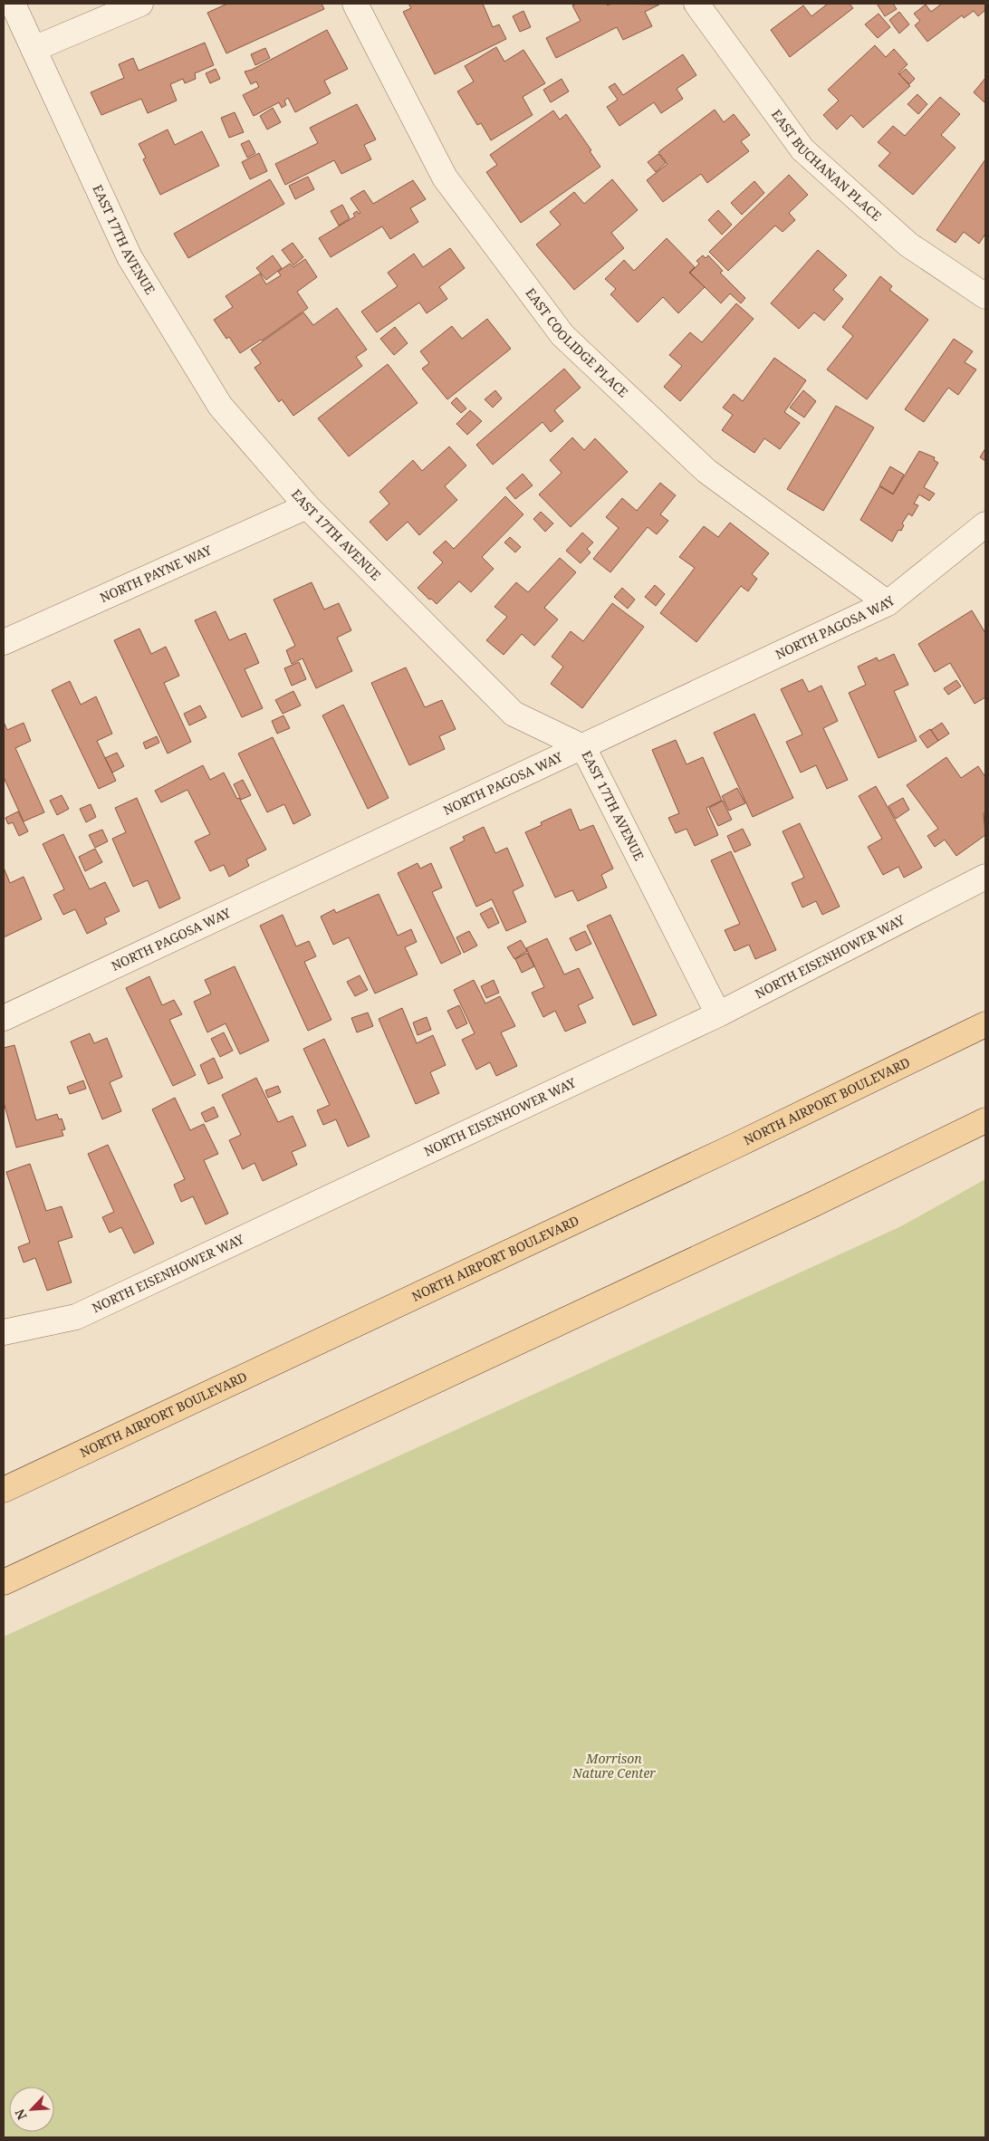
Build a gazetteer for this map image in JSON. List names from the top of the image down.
{
  "streets": {
    "main road": ["NORTH AIRPORT BOULEVARD"],
    "street": [
      "EAST BUCHANAN PLACE",
      "EAST 17TH AVENUE",
      "EAST COOLIDGE PLACE",
      "NORTH PAYNE WAY",
      "NORTH PAGOSA WAY",
      "NORTH EISENHOWER WAY"
    ]
  },
  "crossings": [
    ["EAST 17TH AVENUE", "NORTH PAYNE WAY"],
    ["EAST 17TH AVENUE", "NORTH PAGOSA WAY"],
    ["EAST 17TH AVENUE", "NORTH EISENHOWER WAY"],
    ["EAST COOLIDGE PLACE", "NORTH PAGOSA WAY"]
  ],
  "parks": ["Morrison Nature Center"],
  "north": "bottom left"
}
